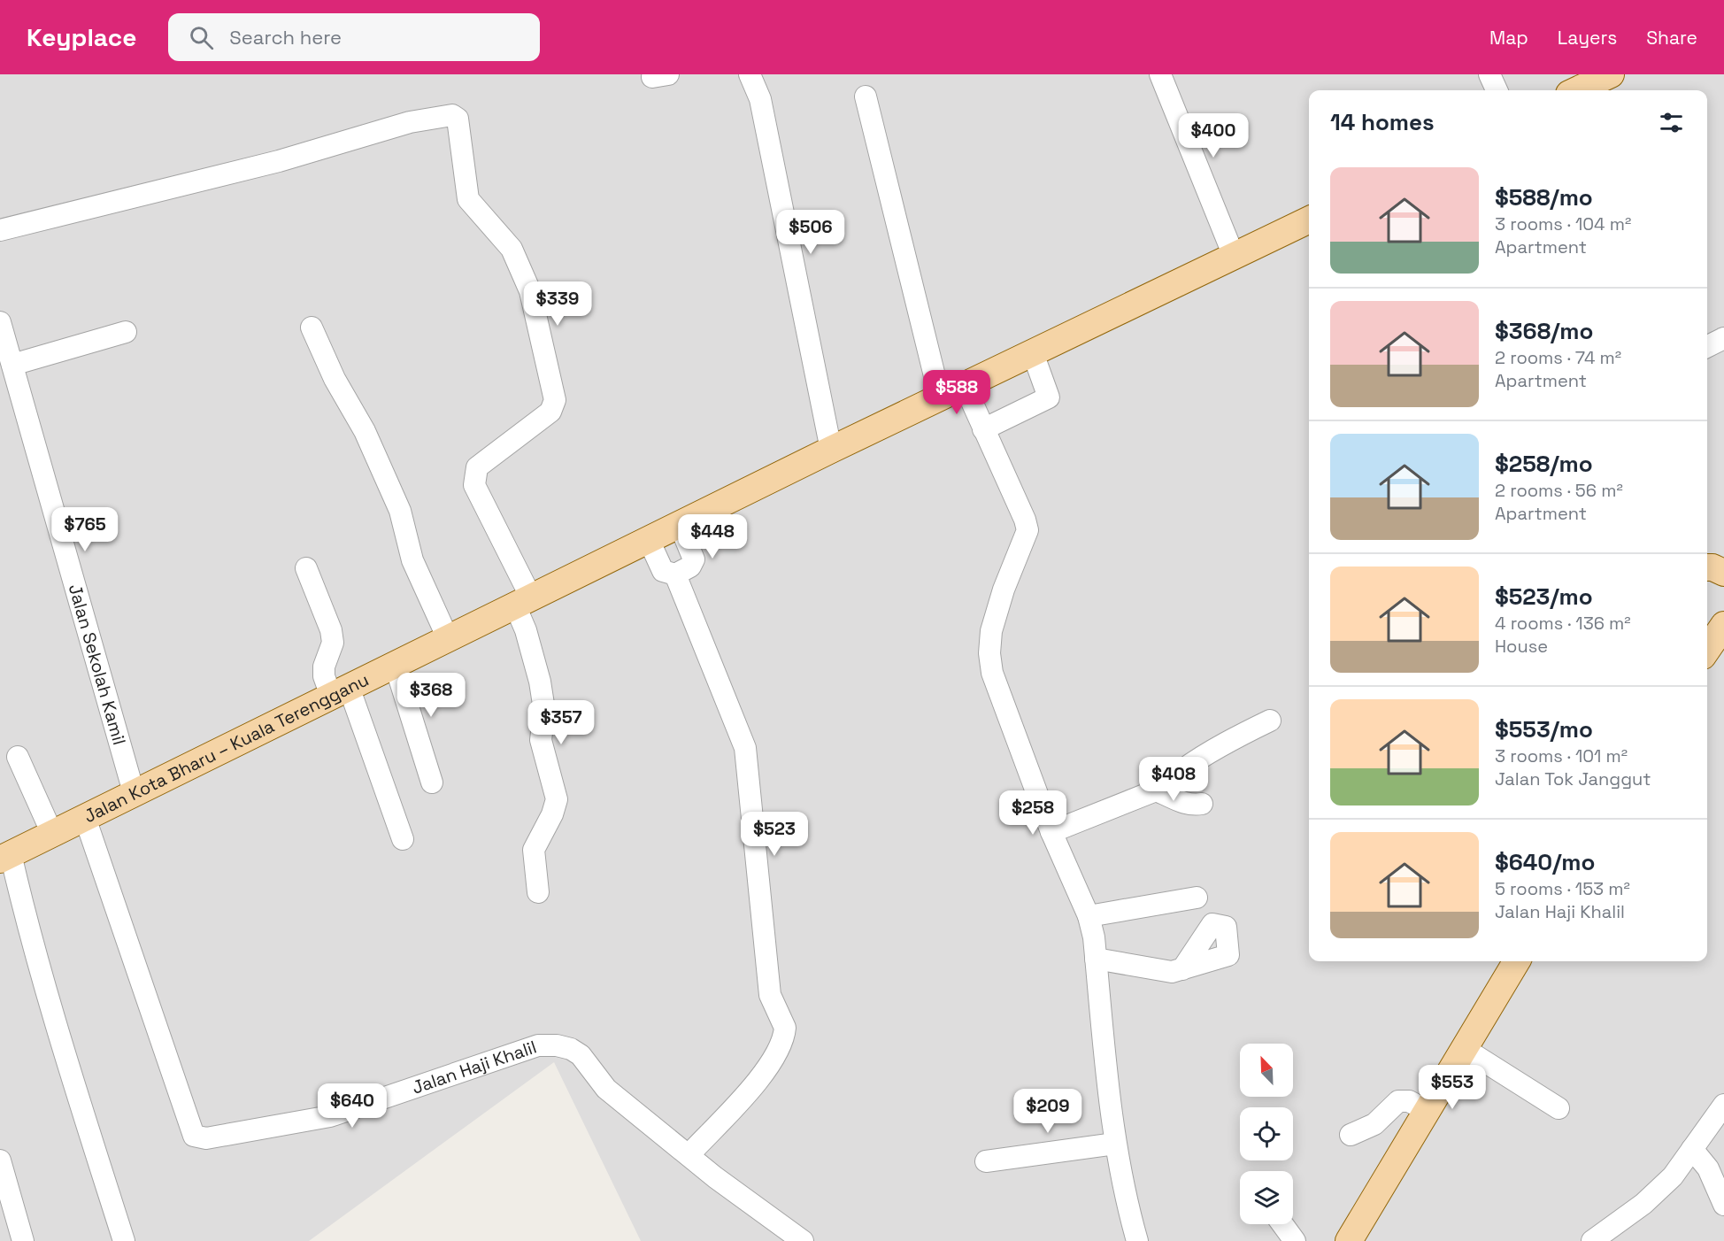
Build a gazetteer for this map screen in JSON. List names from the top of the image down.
{
  "streets": {
    "main road": ["Jalan Kota Bharu – Kuala Terengganu"],
    "street": ["Jalan Sekolah Kamil", "Jalan Haji Khalil"]
  },
  "crossings": [
    ["Jalan Sekolah Kamil", "Jalan Kota Bharu – Kuala Terengganu"],
    ["Jalan Kota Bharu – Kuala Terengganu", "Jalan Haji Khalil"]
  ],
  "north": "top left",
  "page": {
    "header": "Keyplace",
    "search": "Search here",
    "nav": ["Map", "Layers", "Share"],
    "heading": "14 homes",
    "price": [
      "$400",
      "$506",
      "$339",
      "$588",
      "$765",
      "$448",
      "$368",
      "$357",
      "$408",
      "$258",
      "$523",
      "$553",
      "$640",
      "$209"
    ],
    "list": [
      {
        "name": "$588/mo",
        "note": "3 rooms · 104 m² · Apartment"
      },
      {
        "name": "$368/mo",
        "note": "2 rooms · 74 m² · Apartment"
      },
      {
        "name": "$258/mo",
        "note": "2 rooms · 56 m² · Apartment"
      },
      {
        "name": "$523/mo",
        "note": "4 rooms · 136 m² · House"
      },
      {
        "name": "$553/mo",
        "note": "3 rooms · 101 m² · Jalan Tok Janggut"
      },
      {
        "name": "$640/mo",
        "note": "5 rooms · 153 m² · Jalan Haji Khalil"
      }
    ]
  }
}
